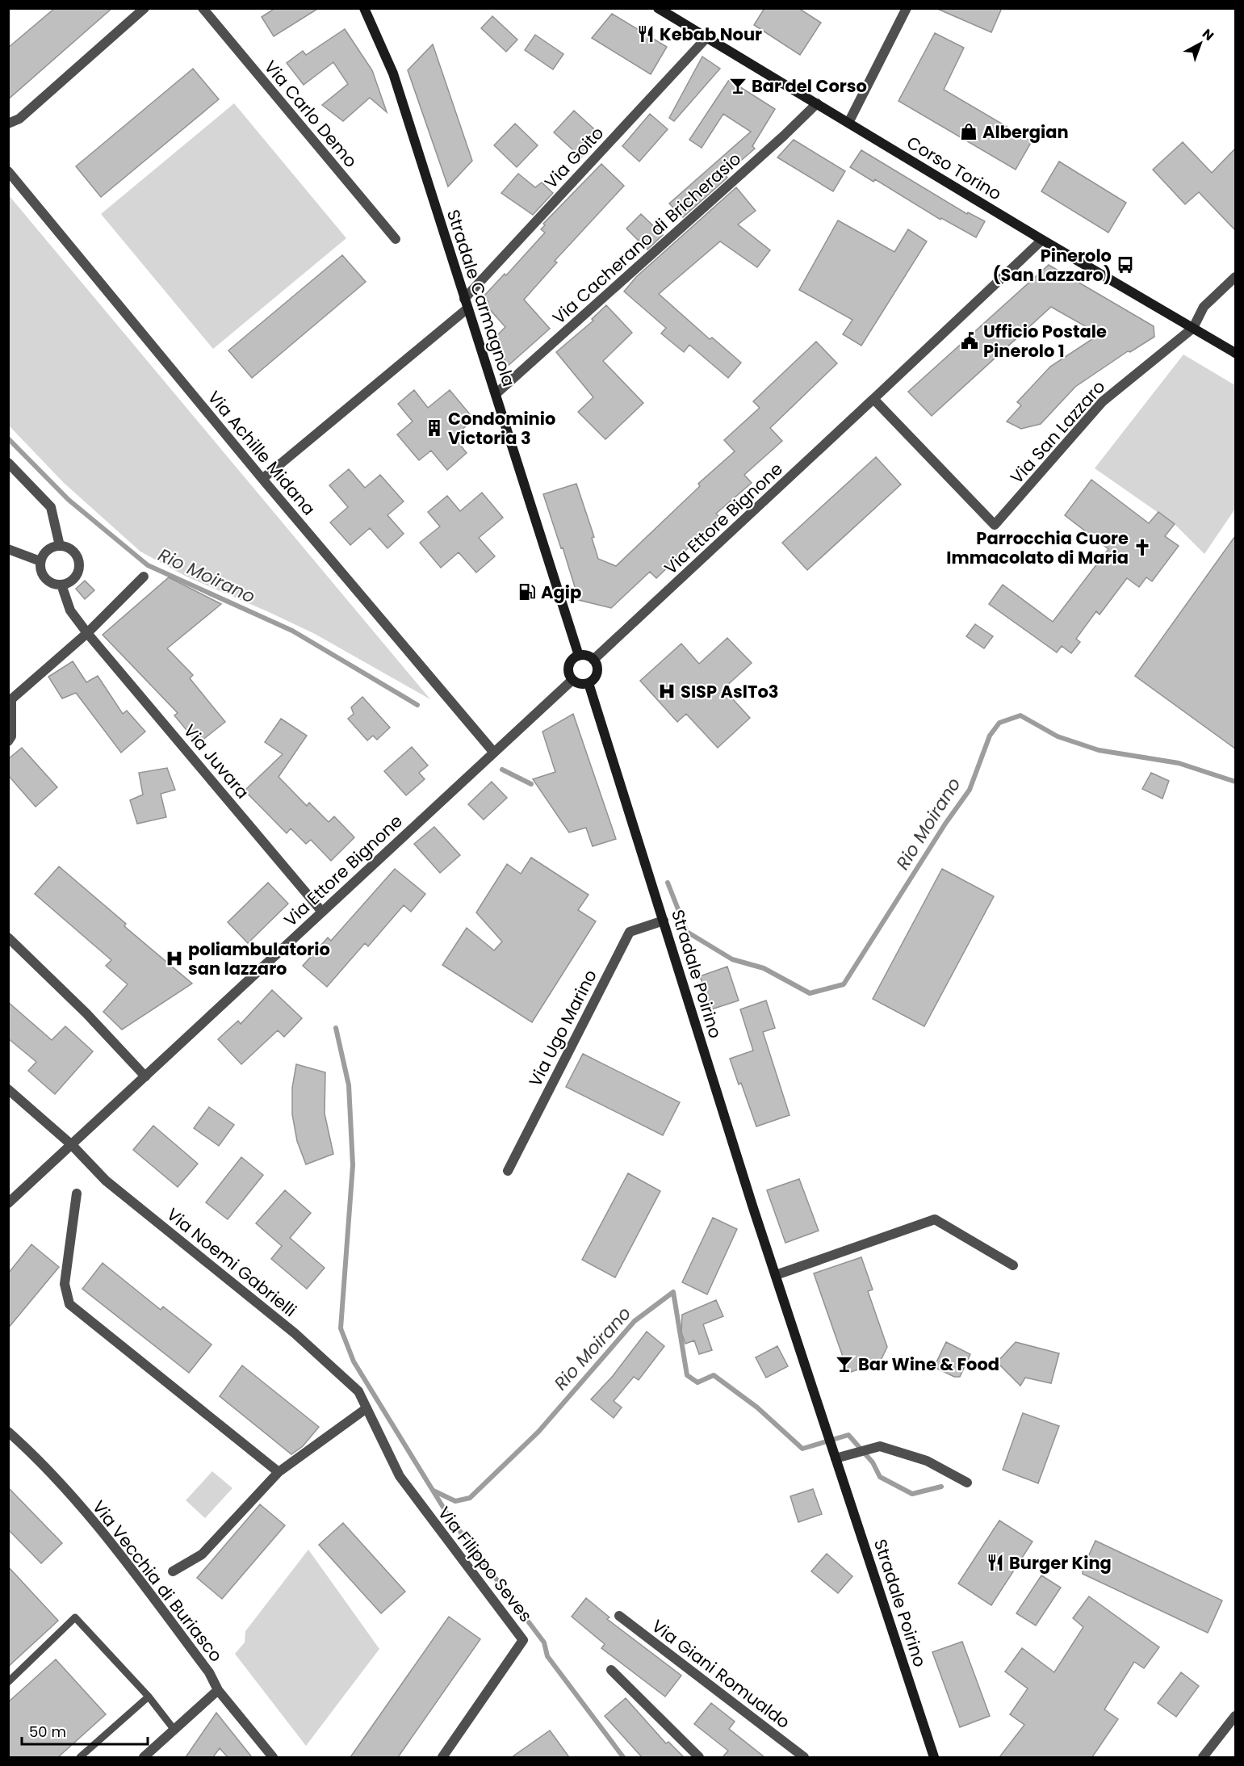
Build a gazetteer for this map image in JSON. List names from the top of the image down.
{
  "streets": {
    "main road": ["Corso Torino", "Stradale Carmagnola", "Stradale Poirino"],
    "street": [
      "Via Carlo Demo",
      "Via Goito",
      "Via Cacherano di Bricherasio",
      "Via San Lazzaro",
      "Via Achille Midana",
      "Via Ettore Bignone",
      "Via Juvara",
      "Via Ugo Marino",
      "Via Noemi Gabrielli",
      "Via Filippo Seves",
      "Via Vecchia di Buriasco",
      "Via Giani Romualdo"
    ]
  },
  "crossings": [
    ["Via Goito", "Corso Torino"],
    ["Via Goito", "Stradale Carmagnola"],
    ["Corso Torino", "Via Cacherano di Bricherasio"],
    ["Corso Torino", "Via San Lazzaro"],
    ["Corso Torino", "Via Ettore Bignone"],
    ["Via Cacherano di Bricherasio", "Stradale Carmagnola"],
    ["Stradale Carmagnola", "Via Ettore Bignone"],
    ["Stradale Carmagnola", "Stradale Poirino"],
    ["Via San Lazzaro", "Via Ettore Bignone"],
    ["Via Achille Midana", "Via Ettore Bignone"],
    ["Via Ettore Bignone", "Via Juvara"],
    ["Via Ettore Bignone", "Stradale Poirino"],
    ["Via Ettore Bignone", "Via Noemi Gabrielli"],
    ["Stradale Poirino", "Via Ugo Marino"],
    ["Via Noemi Gabrielli", "Via Filippo Seves"]
  ],
  "water": ["Rio Moirano"],
  "places": {
    "restaurant": ["Kebab Nour", "Burger King"],
    "bar": ["Bar del Corso", "Bar Wine & Food"],
    "shop": ["Albergian"],
    "bus stop": ["Pinerolo (San Lazzaro)"],
    "public building": ["Ufficio Postale Pinerolo 1"],
    "building": ["Condominio Victoria 3"],
    "church": ["Parrocchia Cuore Immacolato di Maria"],
    "fuel station": ["Agip"],
    "hospital": ["SISP AslTo3", "poliambulatorio san lazzaro"]
  },
  "scale_bar": "50 m",
  "north": "top right"
}
